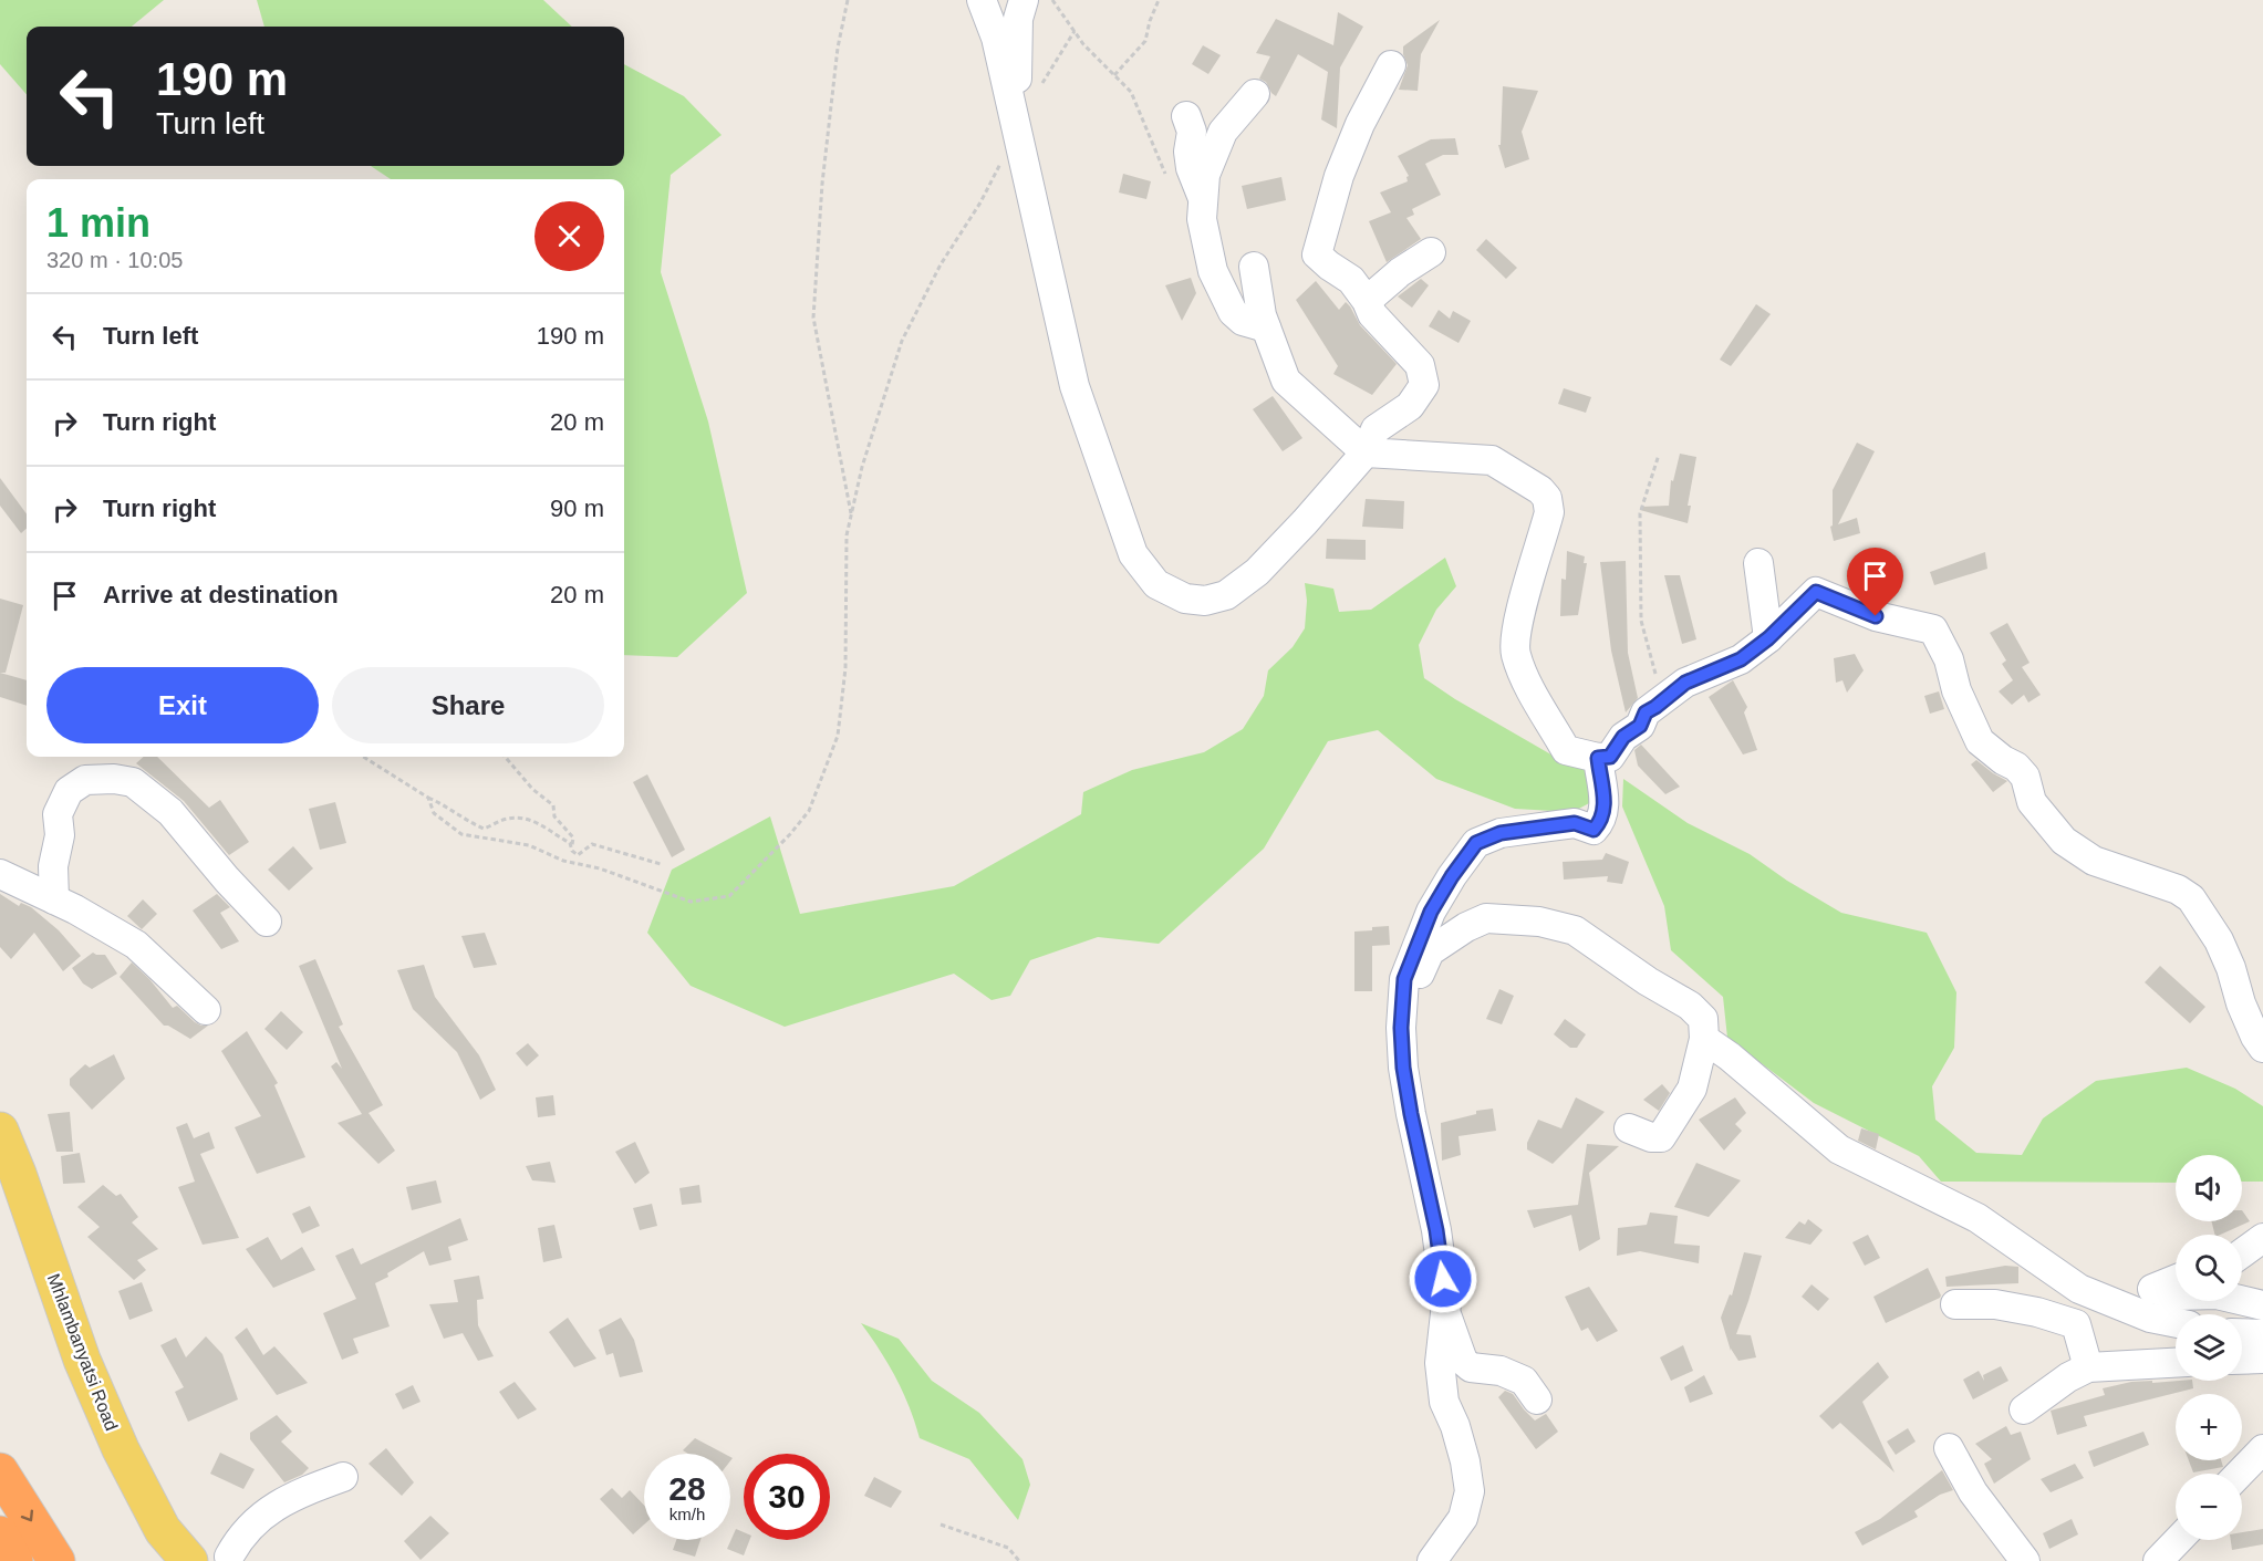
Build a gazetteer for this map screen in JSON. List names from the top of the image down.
{
  "streets": {
    "main road": ["Mhlambanyatsi Road"]
  },
  "page": {
    "turn": ["190 m", "Turn left"],
    "heading": ["1 min", "320 m · 10:05"],
    "list": [
      {
        "name": "Turn left",
        "value": "190 m"
      },
      {
        "name": "Turn right",
        "value": "20 m"
      },
      {
        "name": "Turn right",
        "value": "90 m"
      },
      {
        "name": "Arrive at destination",
        "value": "20 m"
      }
    ],
    "buttons": ["Exit", "Share"],
    "map_buttons": ["+", "−"],
    "speed": "28 km/h",
    "limit": "30"
  }
}
